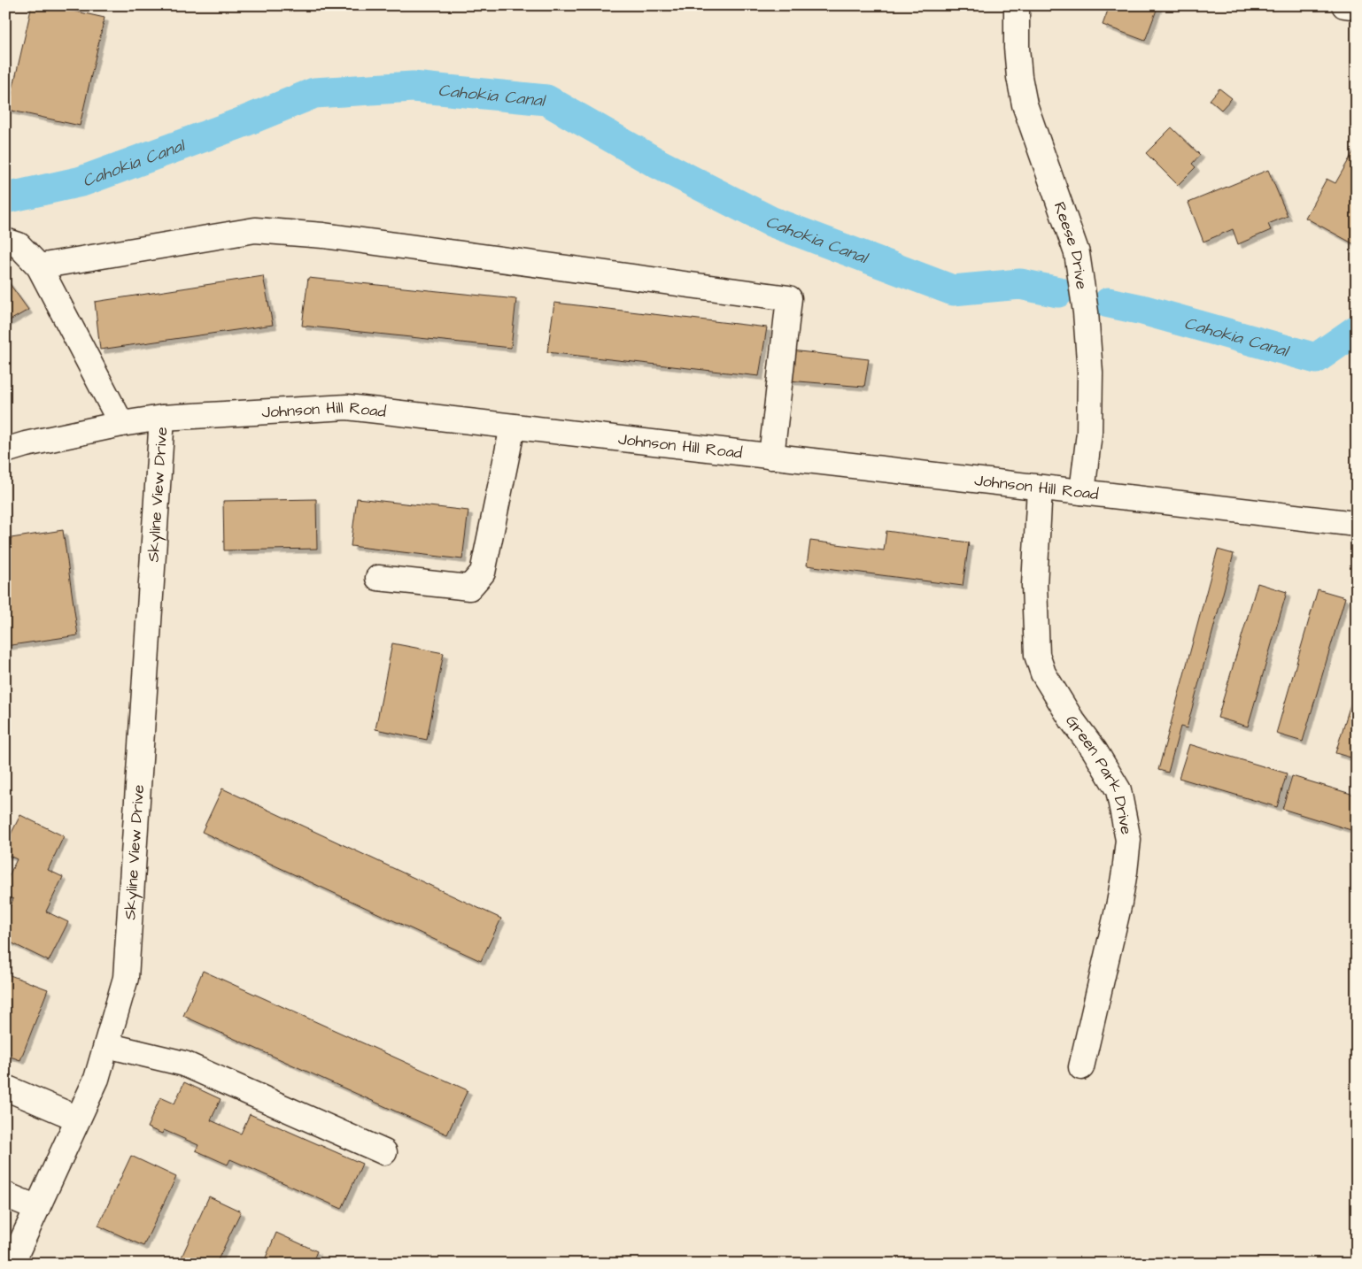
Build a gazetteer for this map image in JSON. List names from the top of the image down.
{
  "streets": {
    "street": [
      "Reese Drive",
      "Johnson Hill Road",
      "Skyline View Drive",
      "Green Park Drive"
    ]
  },
  "crossings": [
    ["Reese Drive", "Johnson Hill Road"],
    ["Johnson Hill Road", "Skyline View Drive"],
    ["Johnson Hill Road", "Green Park Drive"]
  ],
  "water": ["Cahokia Canal"]
}
